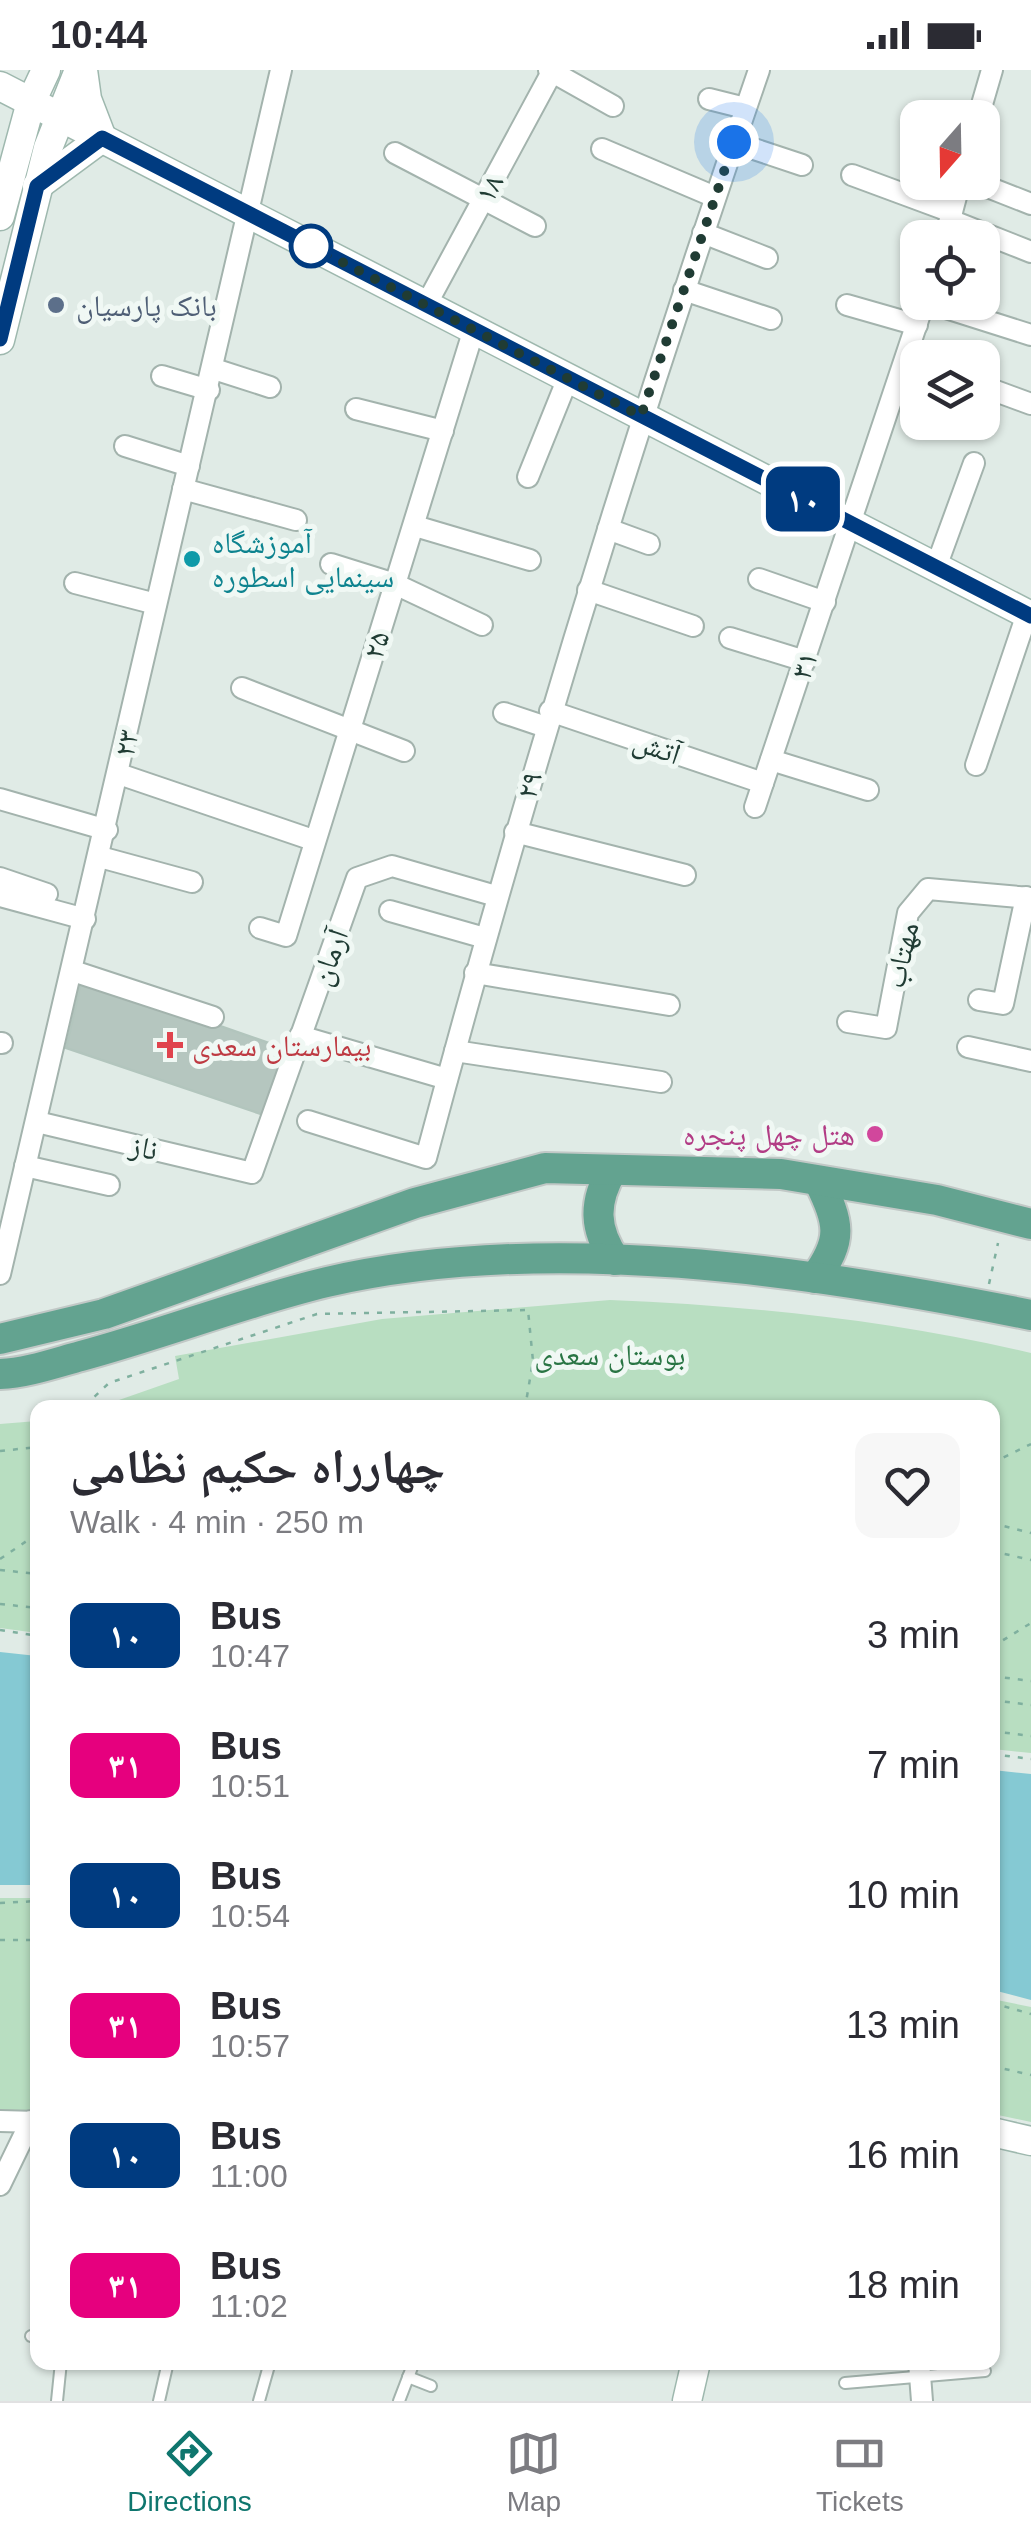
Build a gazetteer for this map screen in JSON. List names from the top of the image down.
{
  "streets": {
    "street": [
      "۱۸",
      "۲۵",
      "۳۱",
      "۲۳",
      "آتش",
      "۲۹",
      "مهتاب",
      "آرمان",
      "ناز"
    ]
  },
  "crossings": [
    ["۳۱", "آتش"],
    ["۲۳", "ناز"],
    ["آتش", "۲۹"],
    ["۲۹", "آرمان"],
    ["آرمان", "ناز"]
  ],
  "parks": ["بوستان سعدی"],
  "places": {
    "other": ["بانک پارسیان", "آموزشگاه سینمایی اسطوره", "هتل چهل پنجره"],
    "health": ["بیمارستان سعدی"]
  },
  "lines": ["bus line ۱۰"],
  "north": "bottom",
  "page": {
    "status": "10:44",
    "on_map": "۱۰",
    "heading": ["چهارراه حکیم نظامی", "Walk · 4 min · 250 m"],
    "list": [
      {
        "mark": "۱۰",
        "name": "Bus",
        "note": "10:47",
        "value": "3 min"
      },
      {
        "mark": "۳۱",
        "name": "Bus",
        "note": "10:51",
        "value": "7 min"
      },
      {
        "mark": "۱۰",
        "name": "Bus",
        "note": "10:54",
        "value": "10 min"
      },
      {
        "mark": "۳۱",
        "name": "Bus",
        "note": "10:57",
        "value": "13 min"
      },
      {
        "mark": "۱۰",
        "name": "Bus",
        "note": "11:00",
        "value": "16 min"
      },
      {
        "mark": "۳۱",
        "name": "Bus",
        "note": "11:02",
        "value": "18 min"
      }
    ],
    "tabs": ["Directions", "Map", "Tickets"]
  }
}
